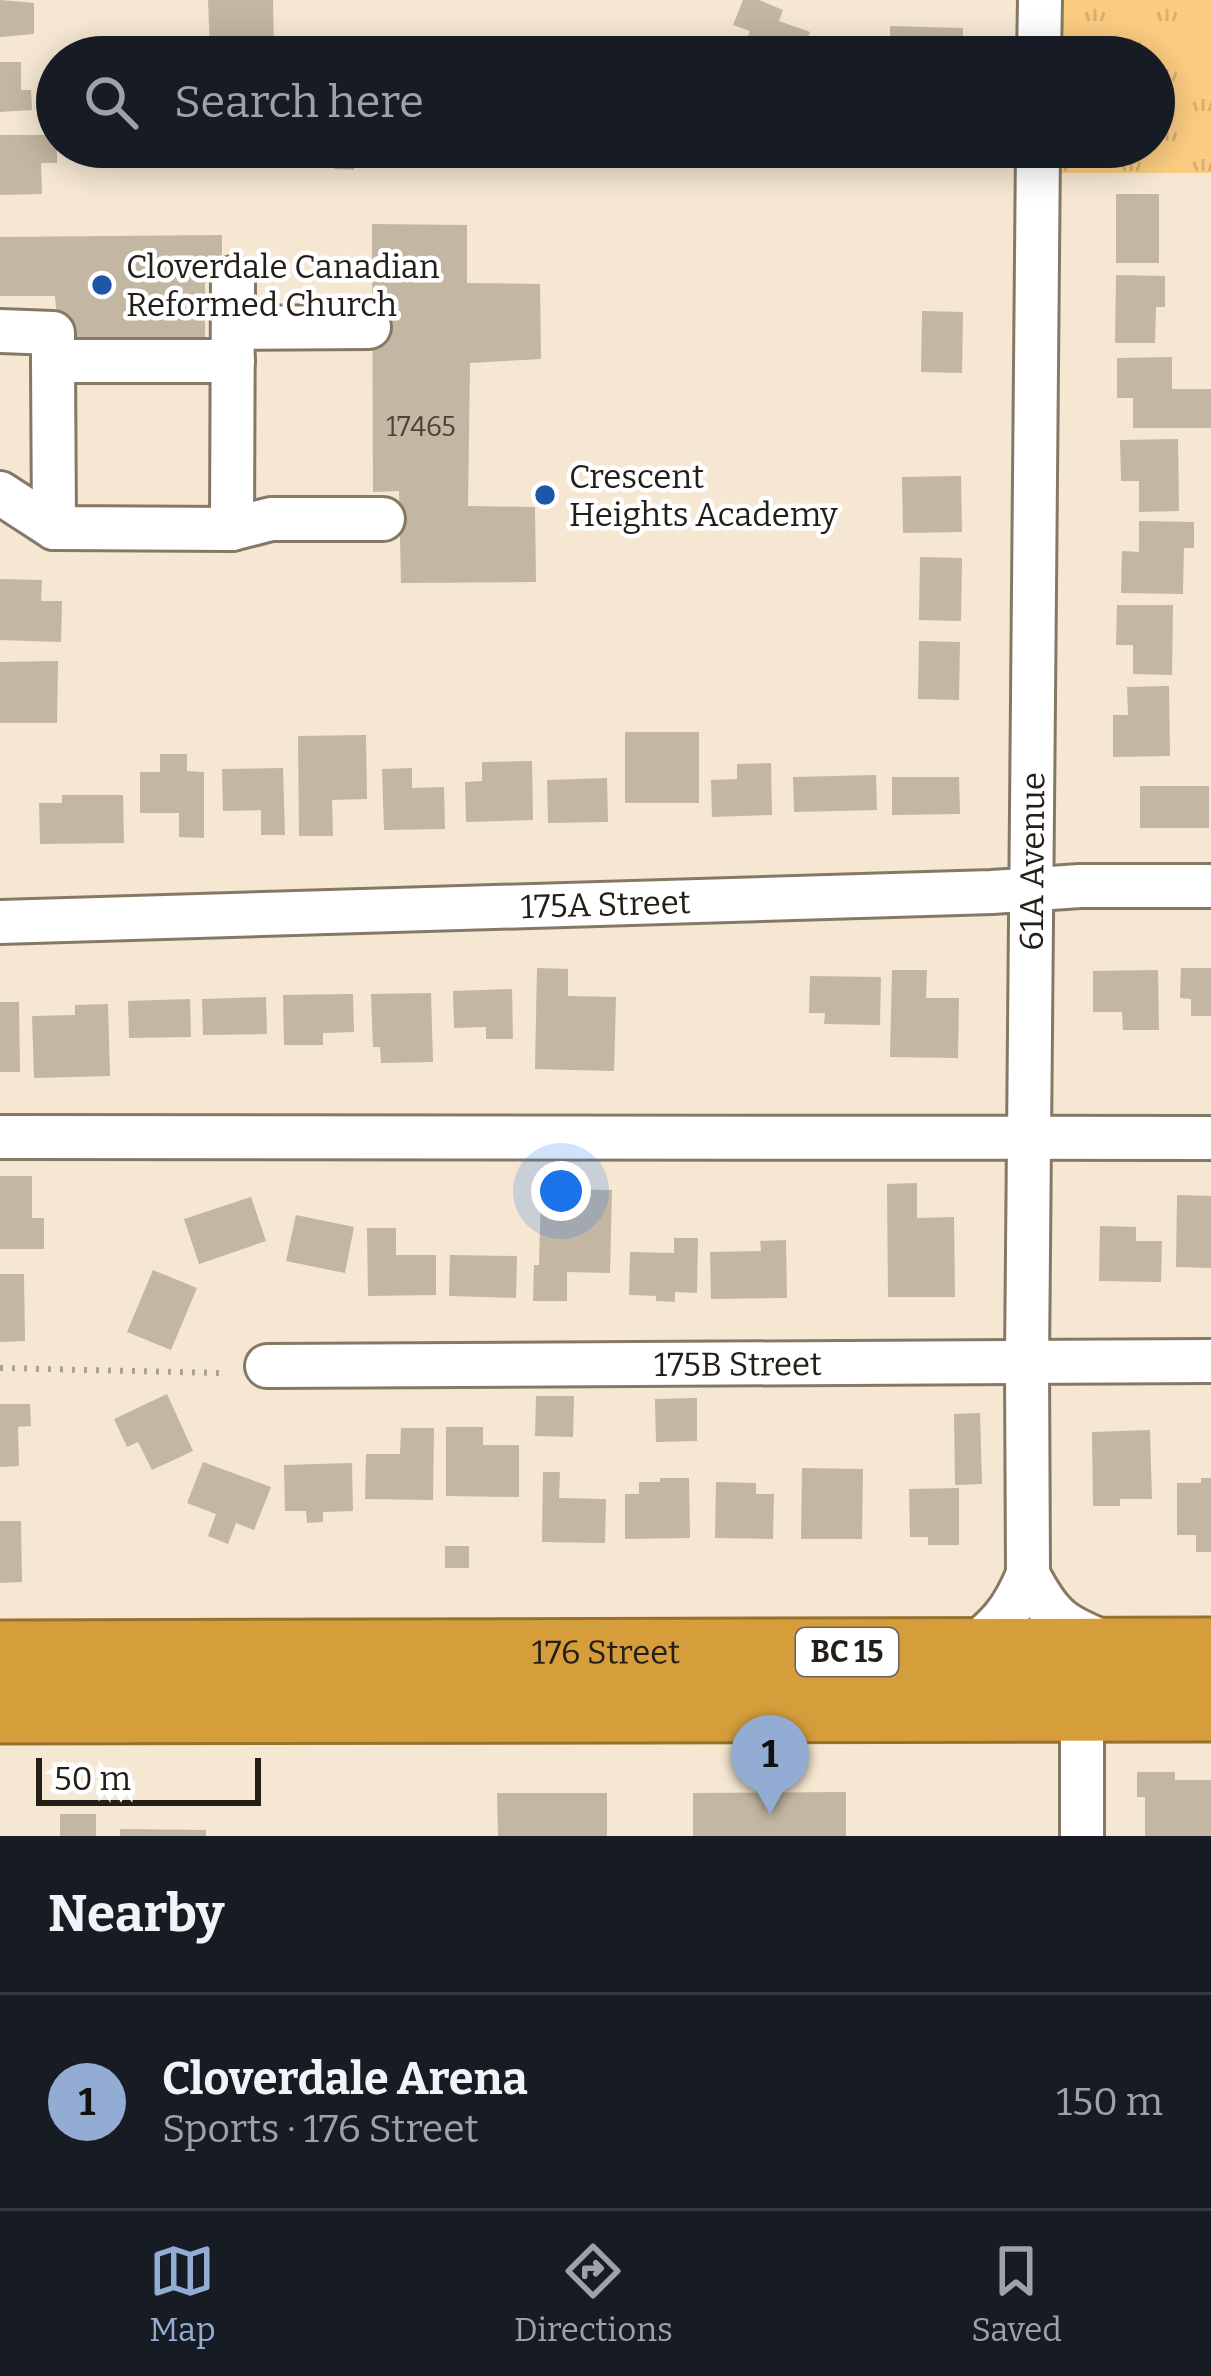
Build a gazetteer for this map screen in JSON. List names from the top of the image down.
{
  "streets": {
    "highway": ["176 Street", "BC 15"],
    "street": ["61A Avenue", "175A Street", "175B Street"]
  },
  "crossings": [
    ["61A Avenue", "175A Street"],
    ["61A Avenue", "175B Street"]
  ],
  "places": ["Cloverdale Canadian Reformed Church", "Crescent Heights Academy"],
  "house_numbers": ["17465"],
  "scale_bar": "50 m",
  "page": {
    "search": "Search here",
    "pins": "1",
    "scale": "50 m",
    "heading": "Nearby",
    "list": [
      {
        "mark": "1",
        "name": "Cloverdale Arena",
        "note": "Sports · 176 Street",
        "value": "150 m"
      }
    ],
    "nav": ["Map", "Directions", "Saved"]
  }
}
